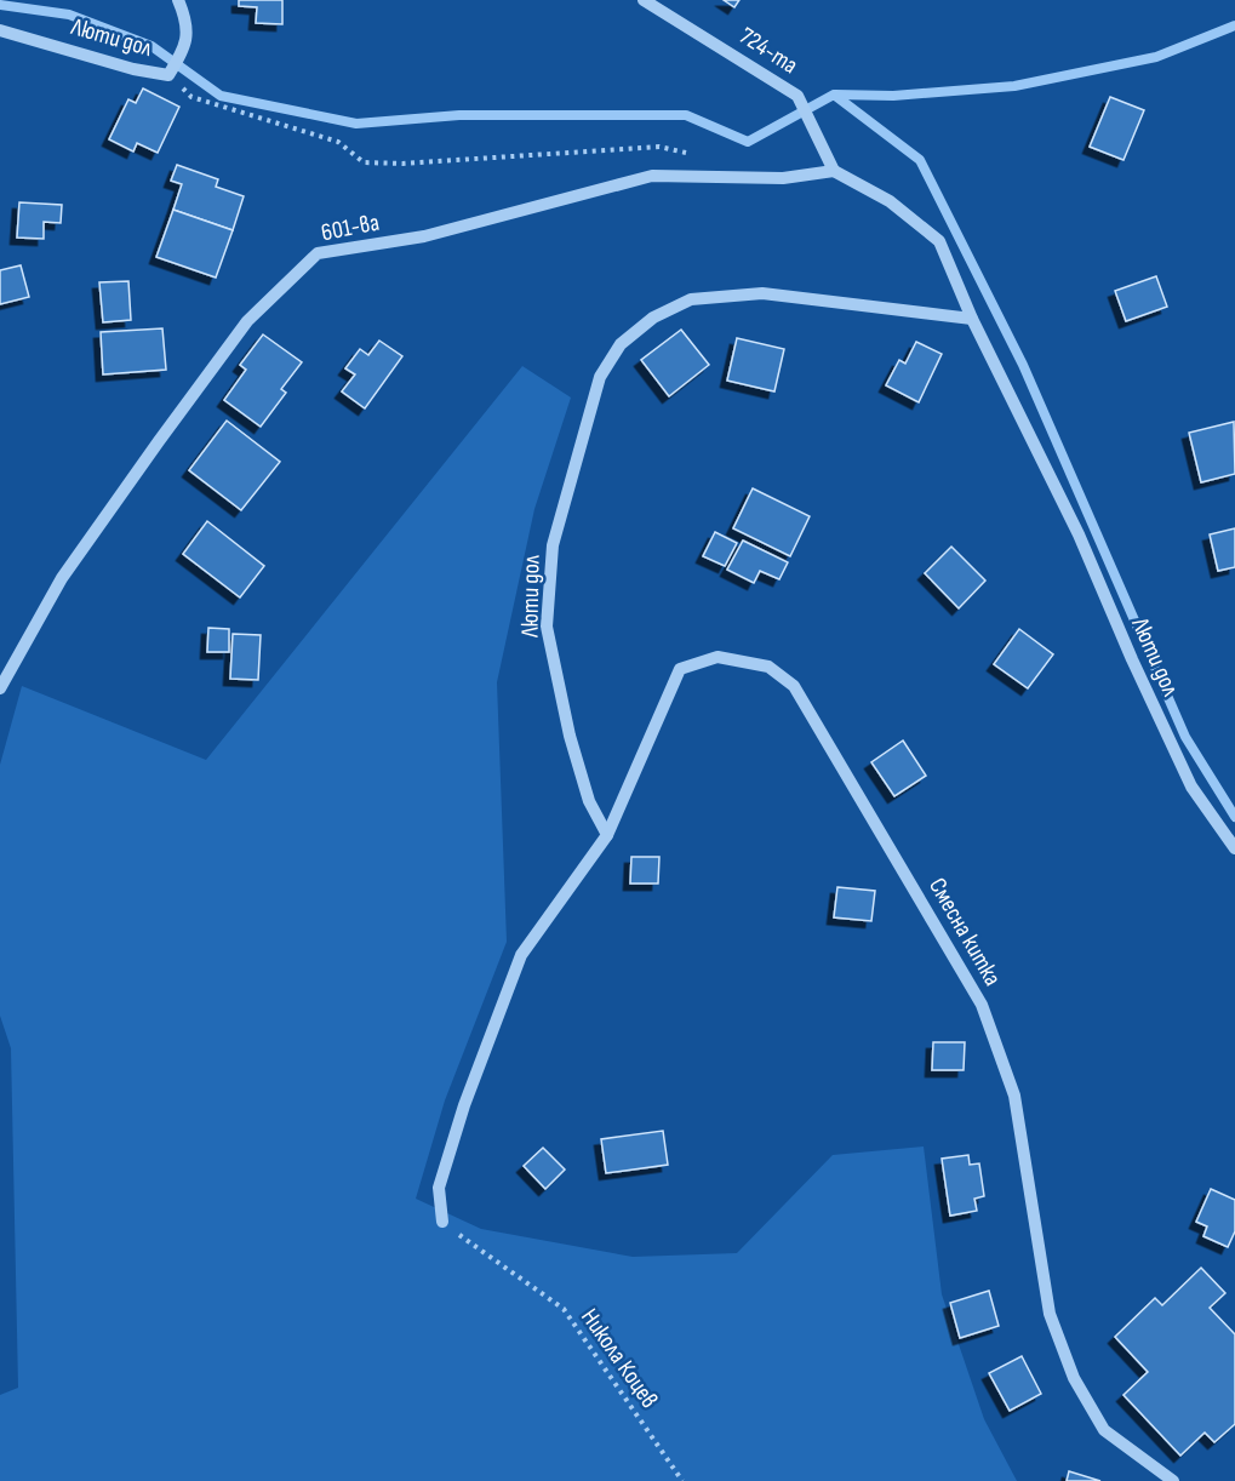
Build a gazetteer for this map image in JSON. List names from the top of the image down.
{
  "streets": {
    "street": [
      "Люти дол",
      "724-та",
      "601-ва",
      "Смесна китка"
    ],
    "path": ["Никола Коцев"]
  },
  "crossings": [
    ["Люти дол", "724-та"],
    ["Люти дол", "601-ва"],
    ["Люти дол", "Смесна китка"],
    ["724-та", "601-ва"]
  ]
}
